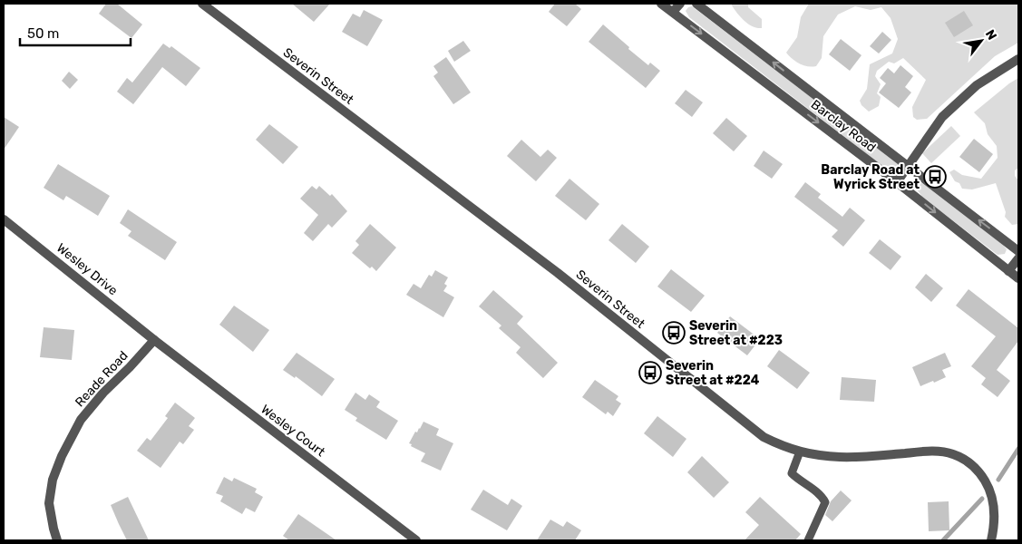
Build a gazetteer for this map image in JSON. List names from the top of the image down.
{
  "streets": {
    "street": [
      "Severin Street",
      "Barclay Road",
      "Wesley Drive",
      "Reade Road",
      "Wesley Court"
    ]
  },
  "crossings": [
    ["Wesley Drive", "Reade Road"],
    ["Wesley Drive", "Wesley Court"],
    ["Reade Road", "Wesley Court"]
  ],
  "places": {
    "bus stop": ["Barclay Road at Wyrick Street", "Severin Street at #223", "Severin Street at #224"]
  },
  "scale_bar": "50 m",
  "north": "top right"
}
